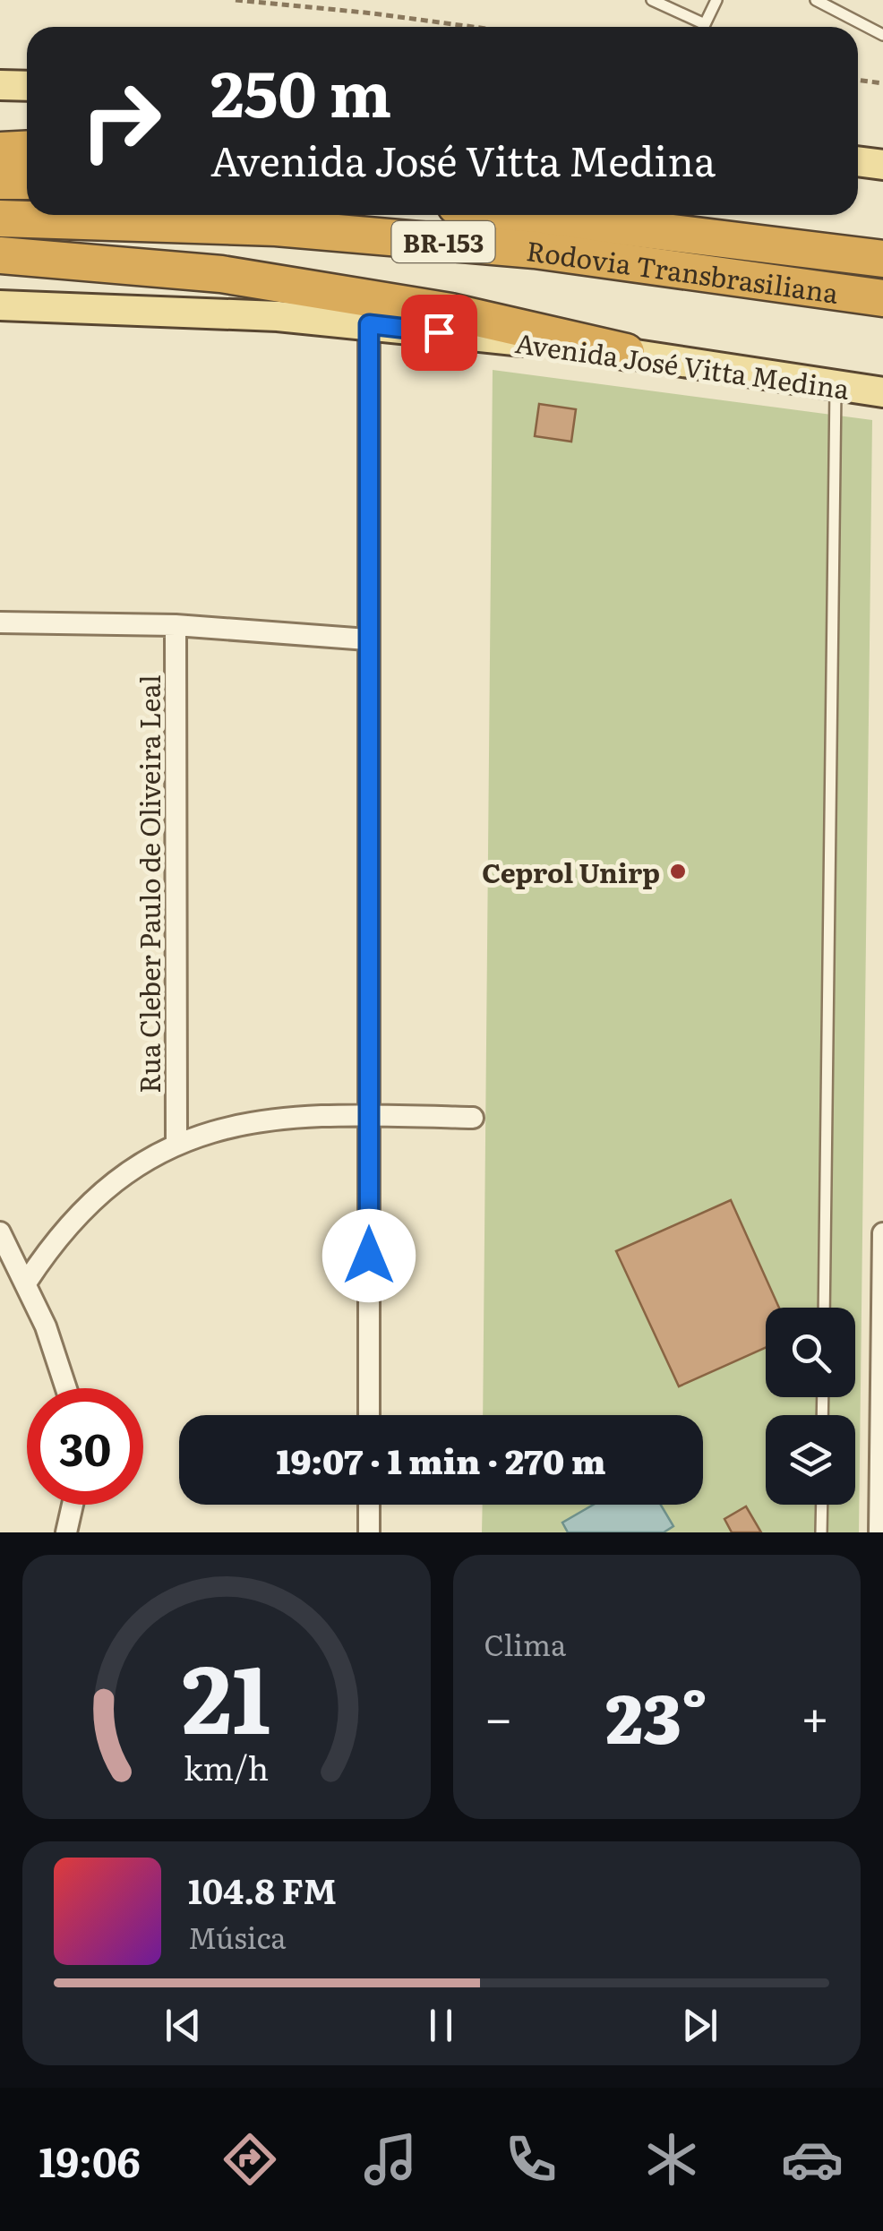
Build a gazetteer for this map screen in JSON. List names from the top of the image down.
{
  "streets": {
    "highway": ["BR-153", "Rodovia Transbrasiliana"],
    "main road": ["Avenida José Vitta Medina"],
    "street": ["Rua Cleber Paulo de Oliveira Leal"]
  },
  "places": ["Ceprol Unirp"],
  "page": {
    "turn": ["250 m", "Avenida José Vitta Medina"],
    "limit": "30",
    "trip": "19:07 · 1 min · 270 m",
    "tile": "Clima",
    "heat": ["−", "23°", "+"],
    "song": ["104.8 FM", "Música"],
    "tabs": "19:06",
    "gauge": ["21", "km/h"]
  }
}
